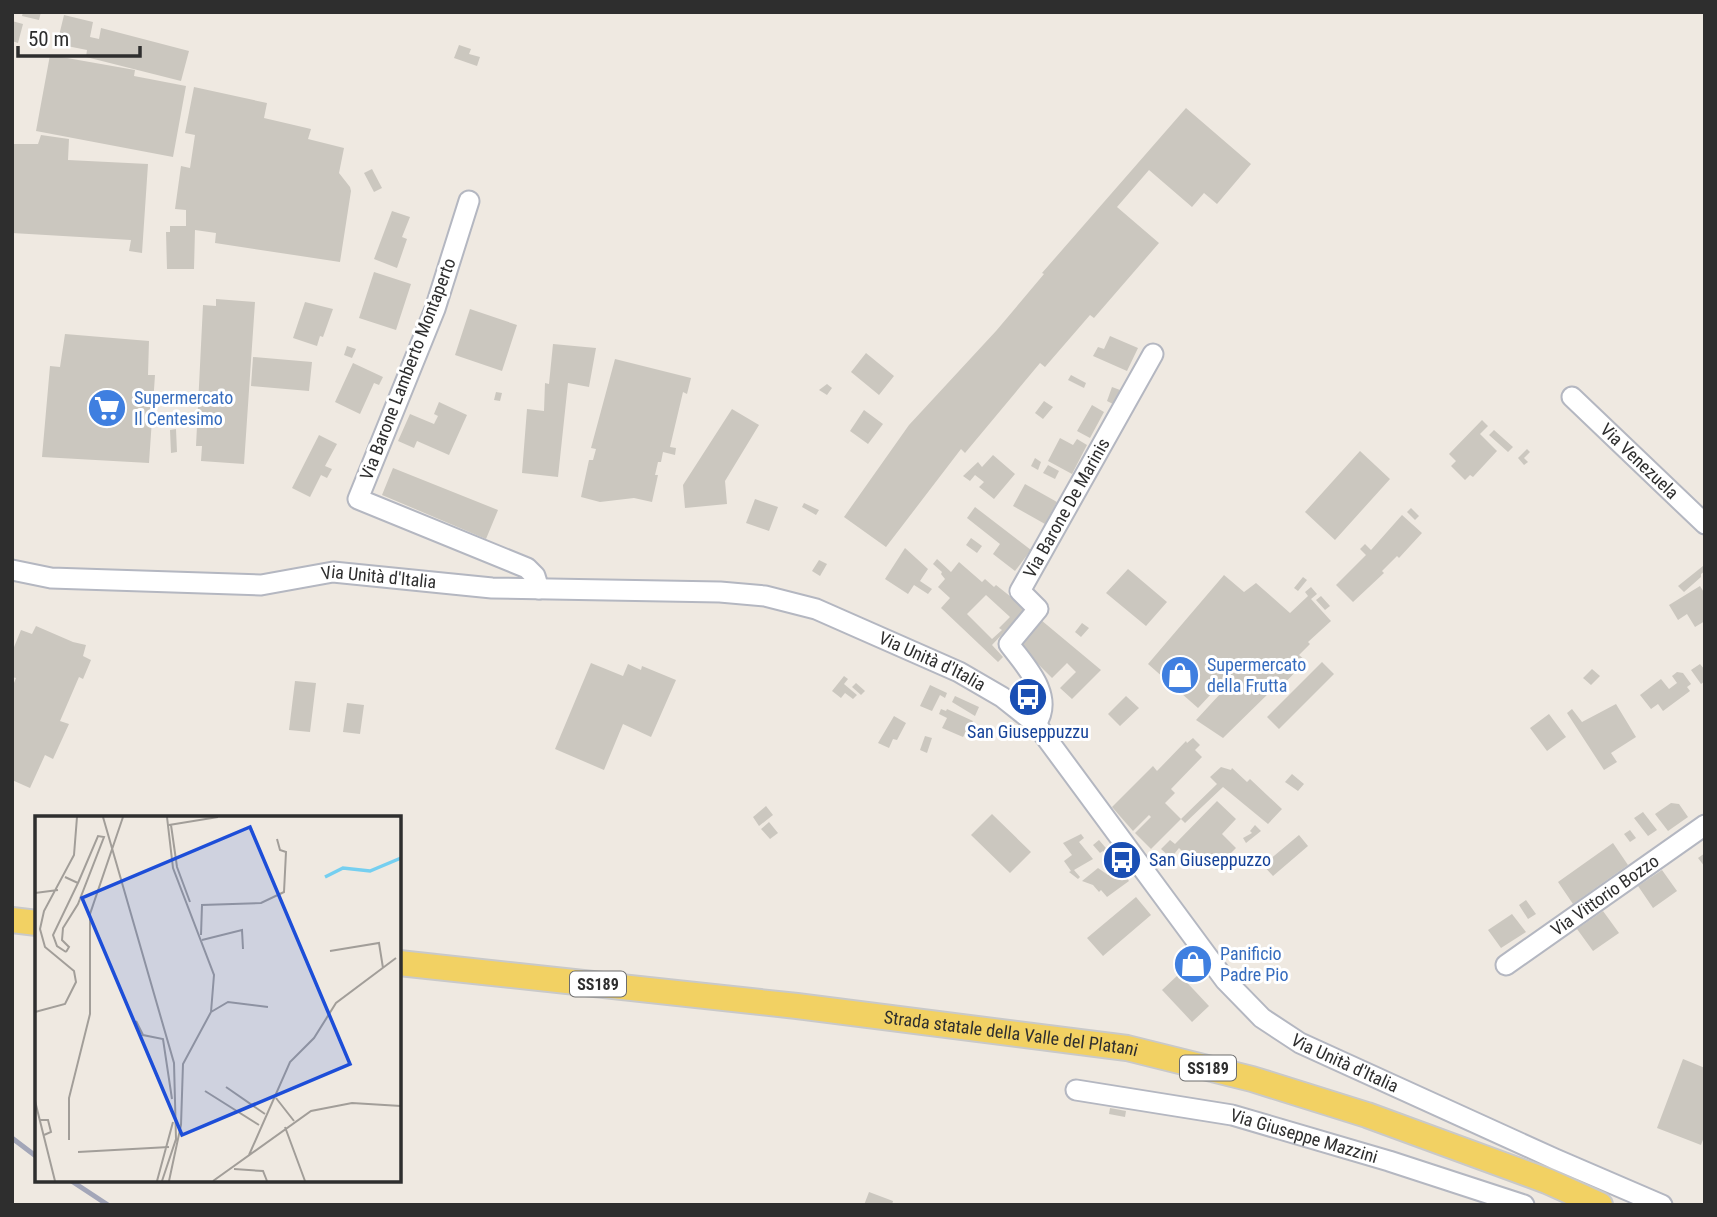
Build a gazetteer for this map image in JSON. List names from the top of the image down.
{
  "streets": {
    "main road": ["SS189", "Strada statale della Valle del Platani"],
    "street": [
      "Via Barone Lamberto Montaperto",
      "Via Venezuela",
      "Via Barone De Marinis",
      "Via Unità d'Italia",
      "Via Vittorio Bozzo",
      "Via Giuseppe Mazzini"
    ]
  },
  "crossings": [
    ["Via Barone Lamberto Montaperto", "Via Unità d'Italia"],
    ["Via Barone De Marinis", "Via Unità d'Italia"]
  ],
  "places": {
    "supermarket": ["Supermercato Il Centesimo"],
    "shop": ["Supermercato della Frutta", "Panificio Padre Pio"],
    "bus stop": ["San Giuseppuzzu", "San Giuseppuzzo"]
  },
  "scale_bar": "50 m"
}
